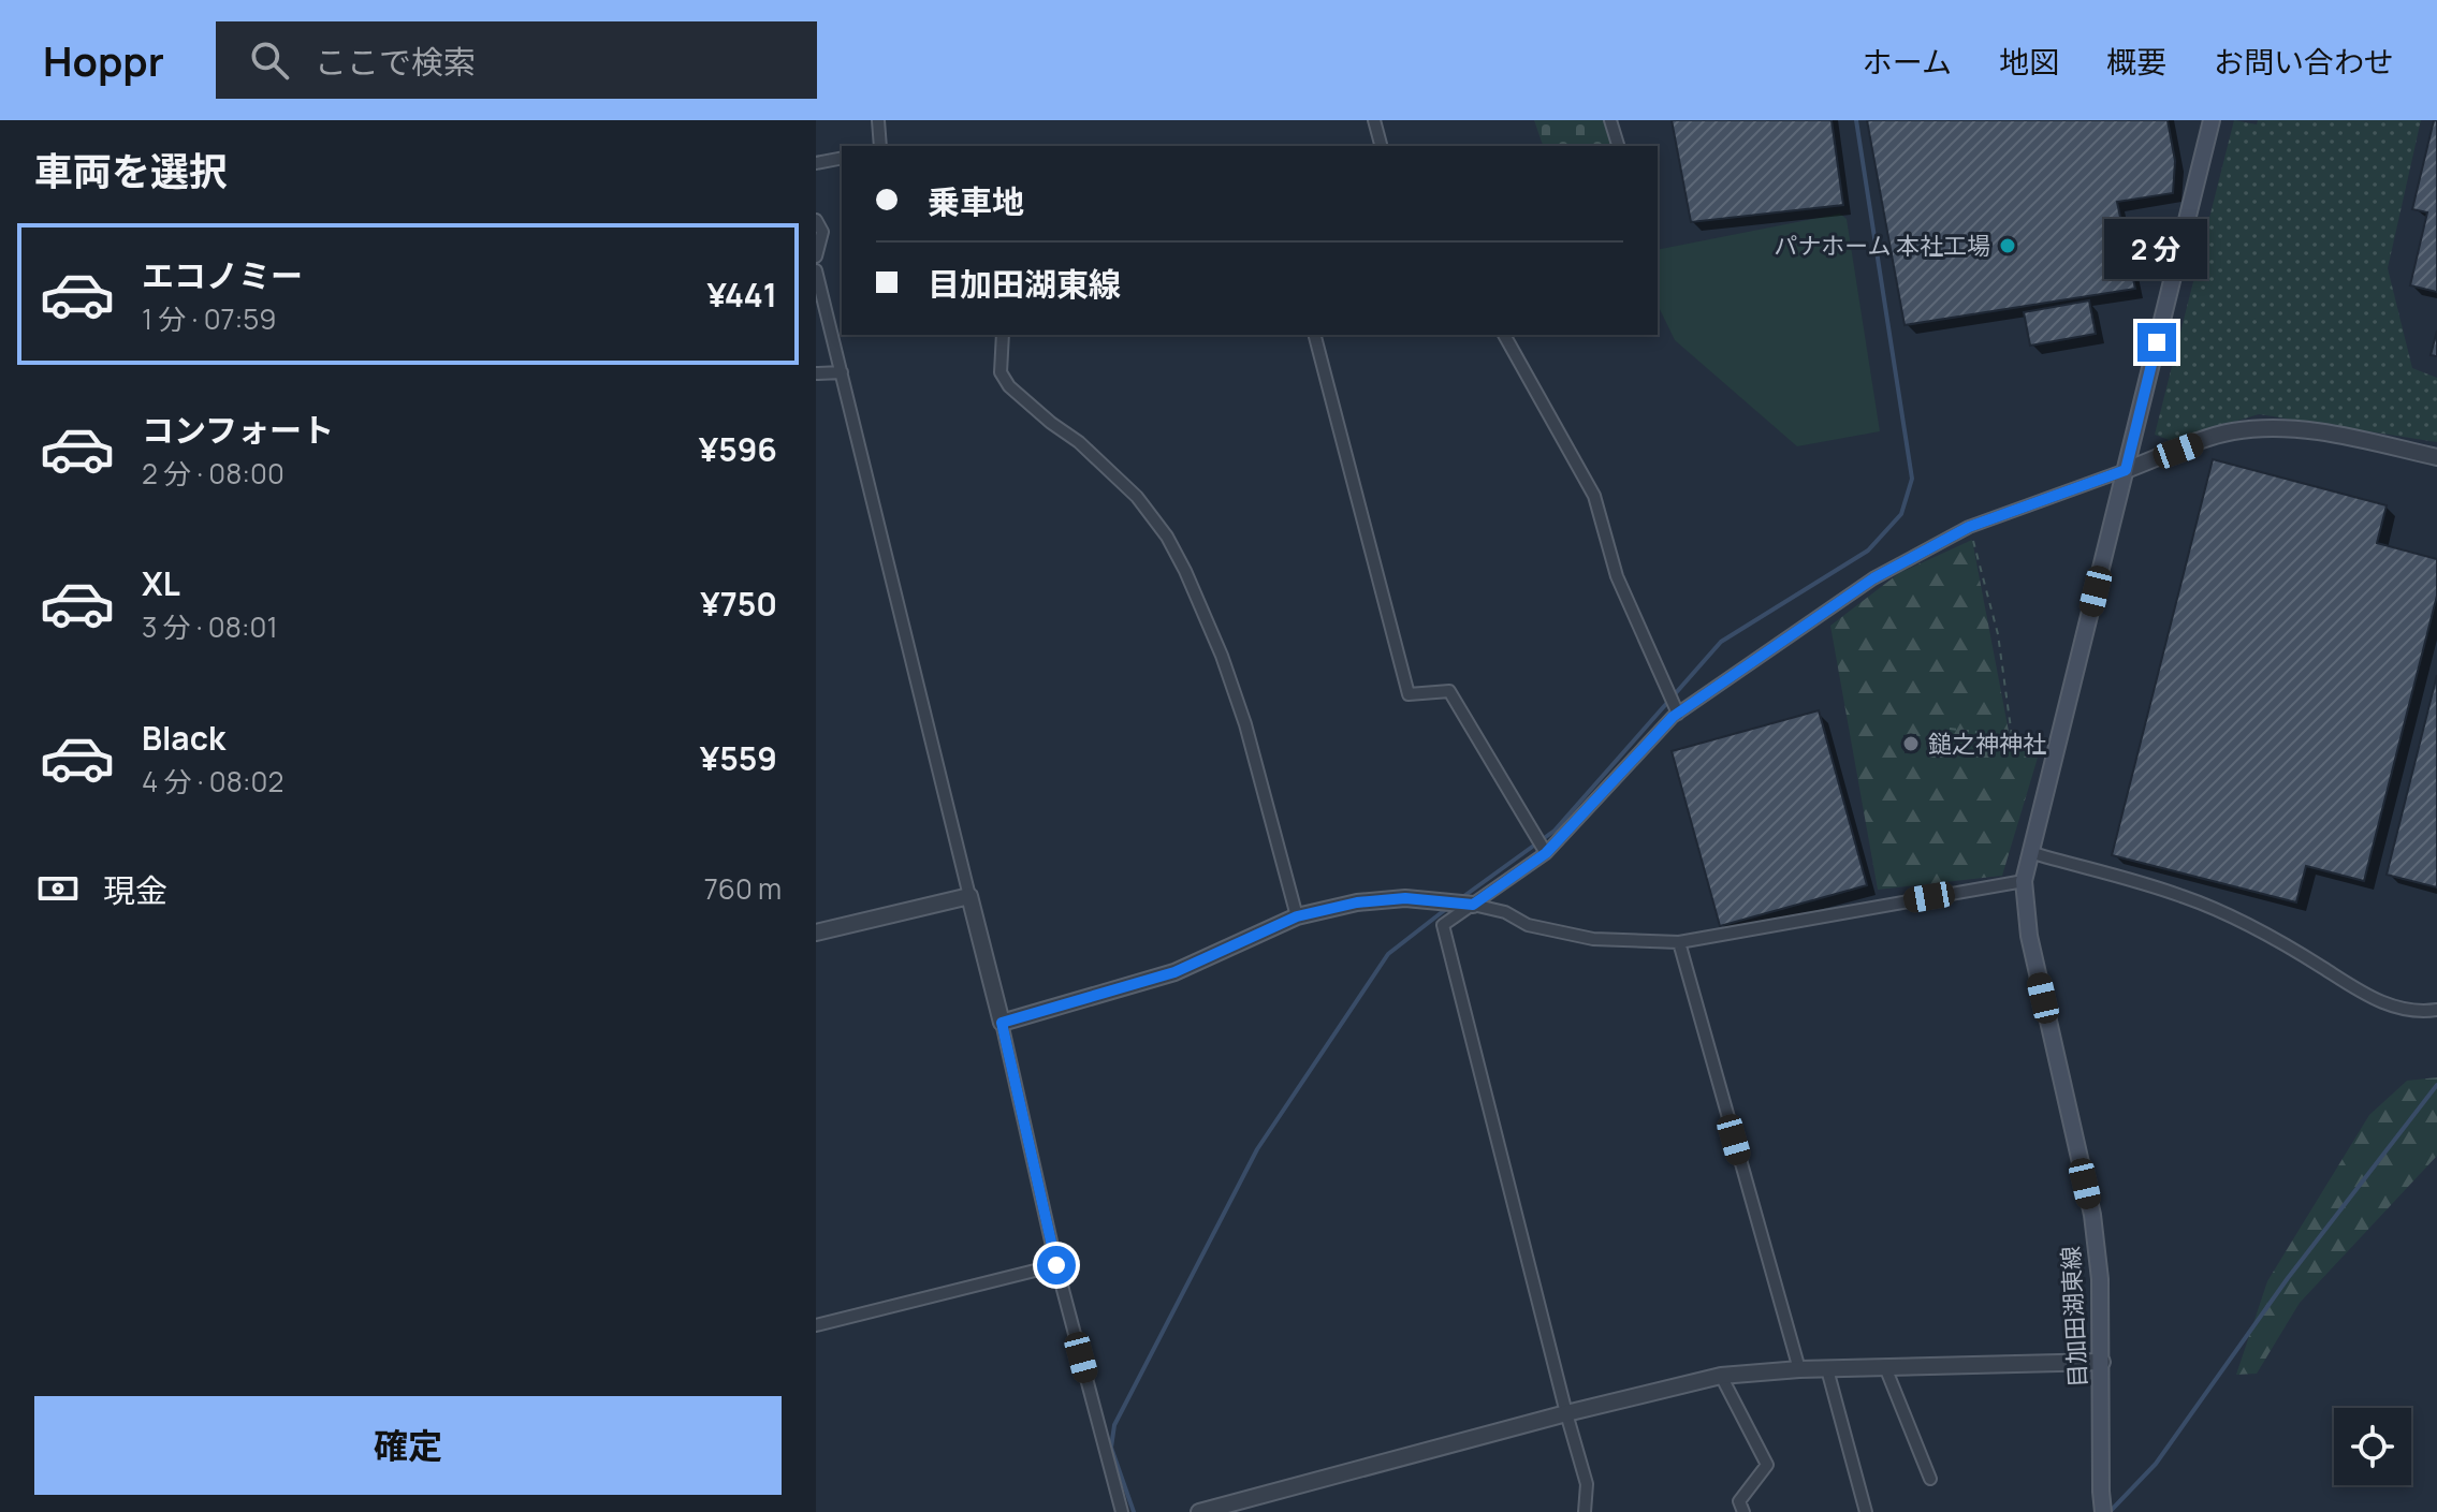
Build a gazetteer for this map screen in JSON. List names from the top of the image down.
{
  "streets": {
    "main road": ["目加田湖東線"]
  },
  "places": ["パナホーム 本社工場", "鎚之神神社"],
  "page": {
    "header": "Hoppr",
    "search": "ここで検索",
    "nav": [
      "ホーム",
      "地図",
      "概要",
      "お問い合わせ"
    ],
    "heading": "車両を選択",
    "banner": ["乗車地", "目加田湖東線"],
    "bubble": "2 分",
    "list": [
      {
        "name": "エコノミー",
        "note": "1 分 · 07:59",
        "value": "¥441"
      },
      {
        "name": "コンフォート",
        "note": "2 分 · 08:00",
        "value": "¥596"
      },
      {
        "name": "XL",
        "note": "3 分 · 08:01",
        "value": "¥750"
      },
      {
        "name": "Black",
        "note": "4 分 · 08:02",
        "value": "¥559"
      }
    ],
    "pay": ["現金", "760 m"],
    "buttons": "確定"
  }
}
